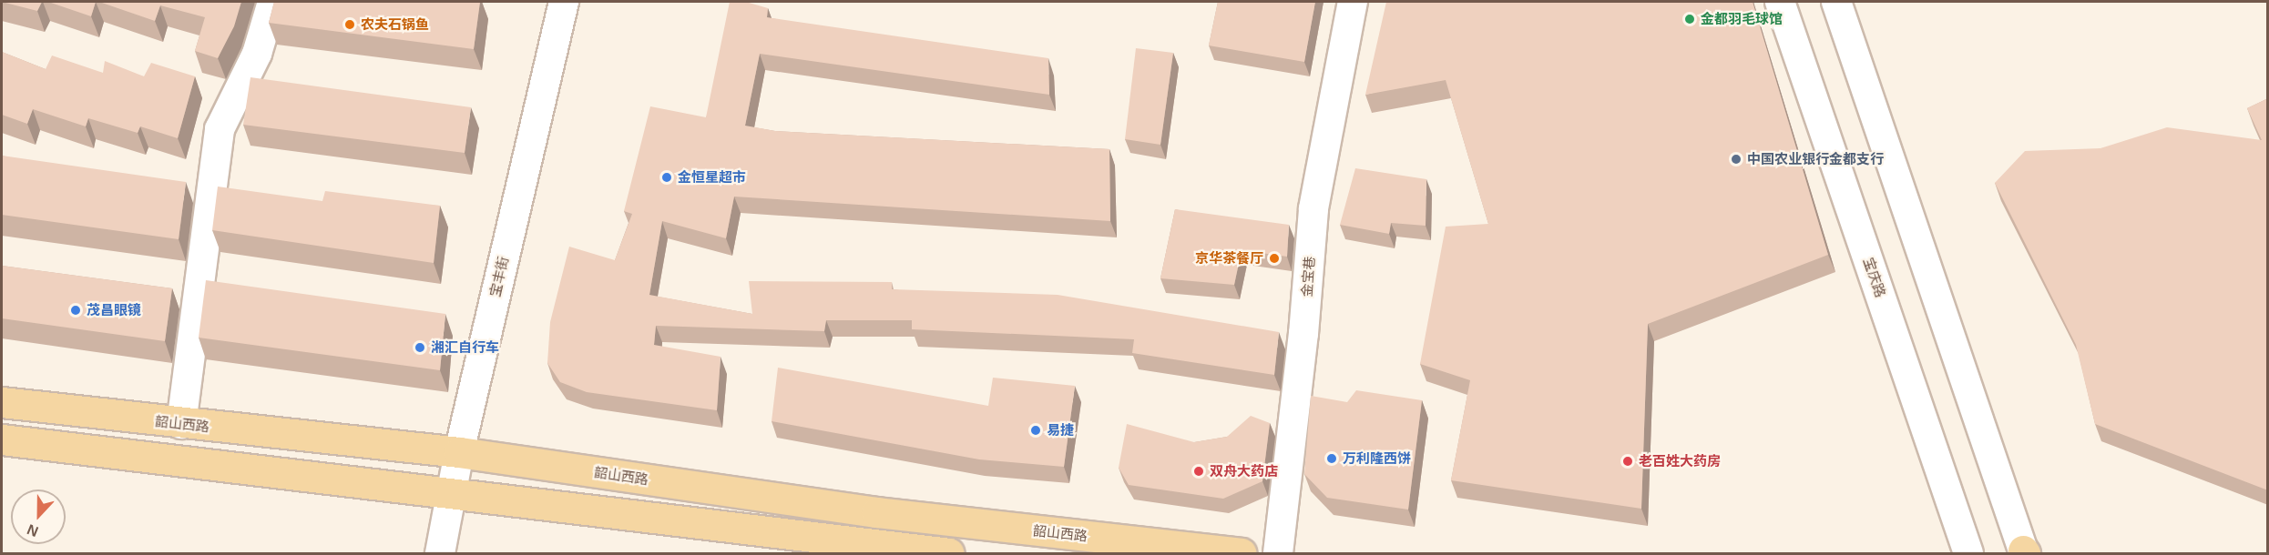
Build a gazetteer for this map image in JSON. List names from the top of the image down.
{
  "streets": {
    "main road": ["韶山西路"],
    "street": ["宝丰街", "金宝巷", "宝庆路"]
  },
  "crossings": [
    ["宝丰街", "韶山西路"]
  ],
  "places": [
    "金都羽毛球馆",
    "农夫石锅鱼",
    "中国农业银行金都支行",
    "金恒星超市",
    "京华茶餐厅",
    "茂昌眼镜",
    "湘汇自行车",
    "易捷",
    "万利隆西饼",
    "老百姓大药房",
    "双舟大药店"
  ],
  "north": "bottom"
}
